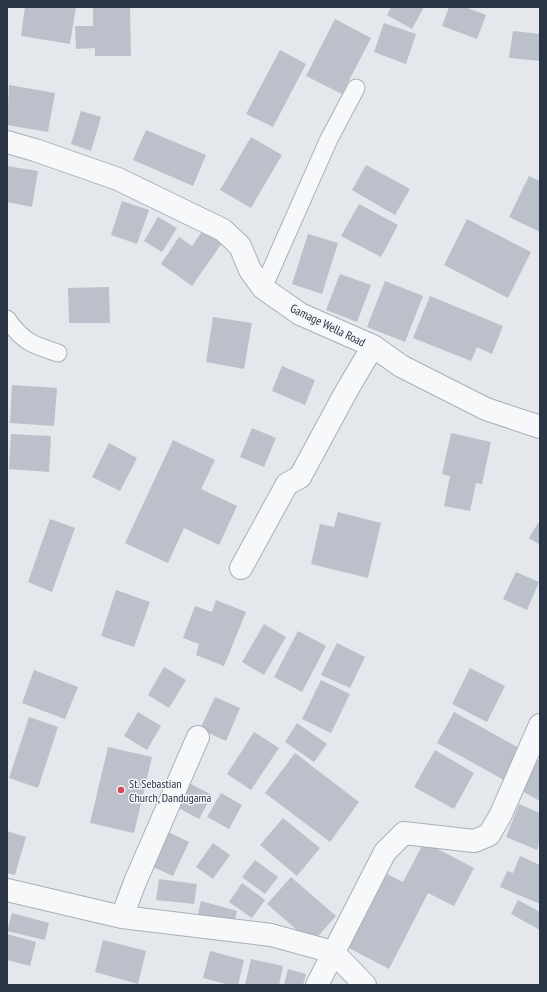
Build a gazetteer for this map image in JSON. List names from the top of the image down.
{
  "streets": {
    "street": ["Gamage Wella Road"]
  },
  "places": ["St. Sebastian Church, Dandugama"]
}
